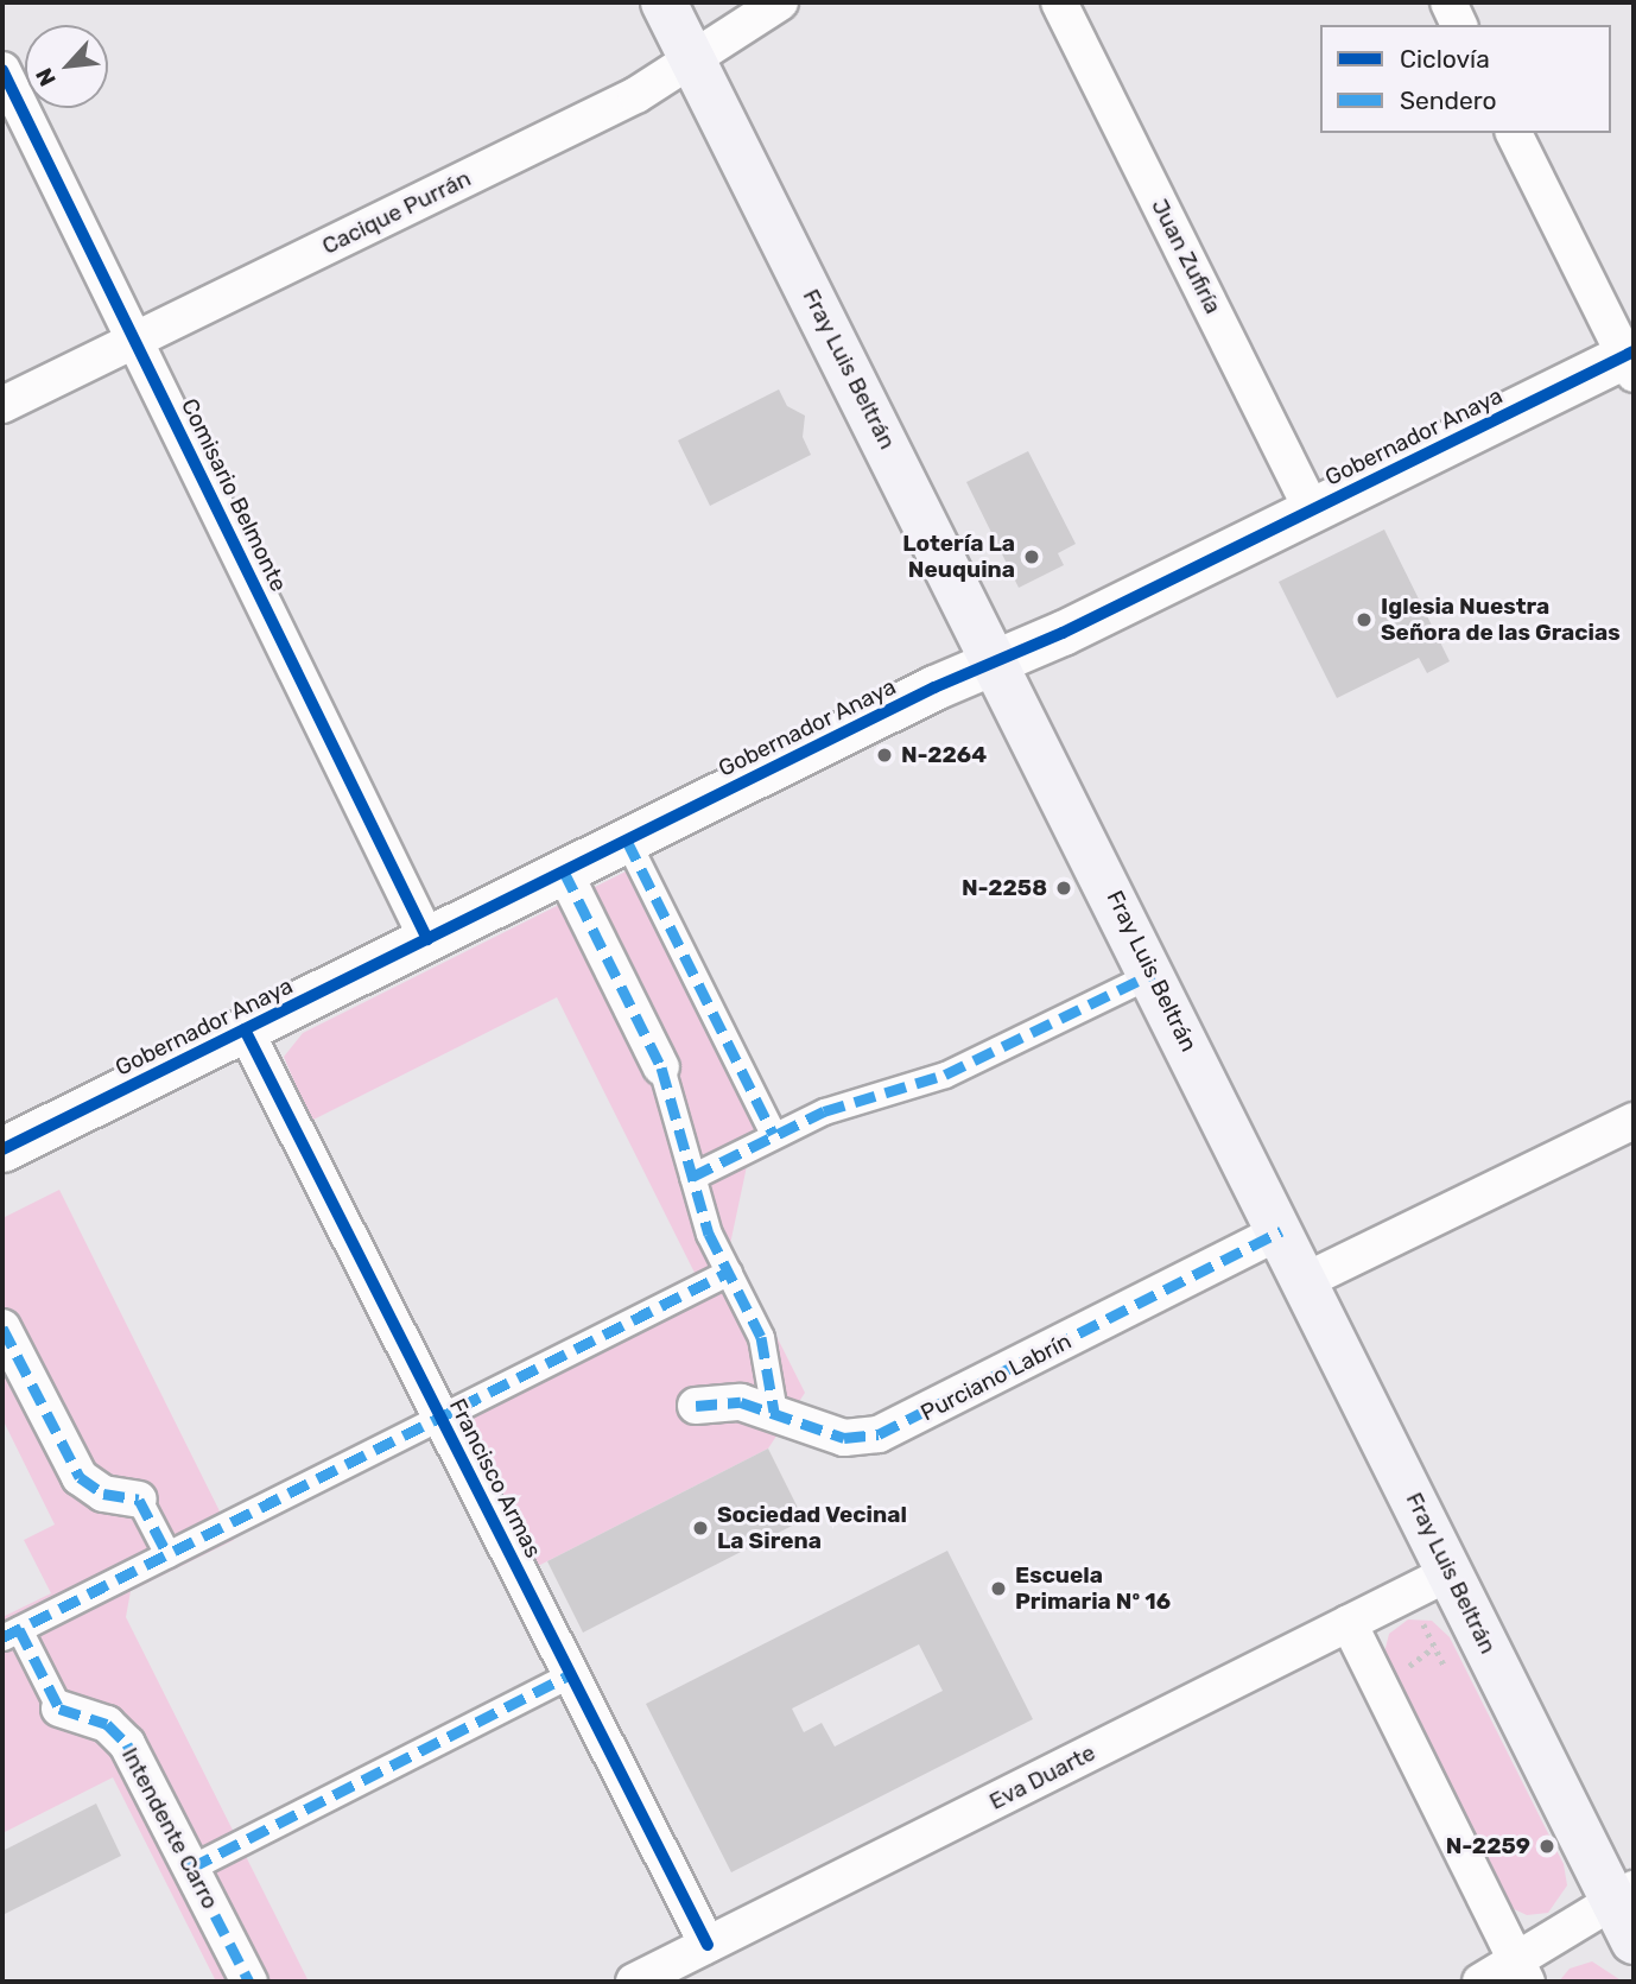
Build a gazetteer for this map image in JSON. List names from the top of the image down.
{
  "streets": {
    "main road": ["Fray Luis Beltrán"],
    "street": [
      "Cacique Purrán",
      "Juan Zufiría",
      "Gobernador Anaya",
      "Comisario Belmonte",
      "Purciano Labrín",
      "Francisco Armas",
      "Eva Duarte",
      "Intendente Carro"
    ]
  },
  "crossings": [
    ["Cacique Purrán", "Fray Luis Beltrán"],
    ["Cacique Purrán", "Comisario Belmonte"],
    ["Juan Zufiría", "Gobernador Anaya"],
    ["Fray Luis Beltrán", "Gobernador Anaya"],
    ["Fray Luis Beltrán", "Purciano Labrín"],
    ["Fray Luis Beltrán", "Eva Duarte"],
    ["Gobernador Anaya", "Comisario Belmonte"],
    ["Gobernador Anaya", "Francisco Armas"],
    ["Francisco Armas", "Eva Duarte"]
  ],
  "places": [
    "Lotería La Neuquina",
    "Iglesia Nuestra Señora de las Gracias",
    "N-2264",
    "N-2258",
    "Sociedad Vecinal La Sirena",
    "Escuela Primaria Nº 16",
    "N-2259"
  ],
  "legend": ["Ciclovía", "Sendero"],
  "north": "bottom left"
}
